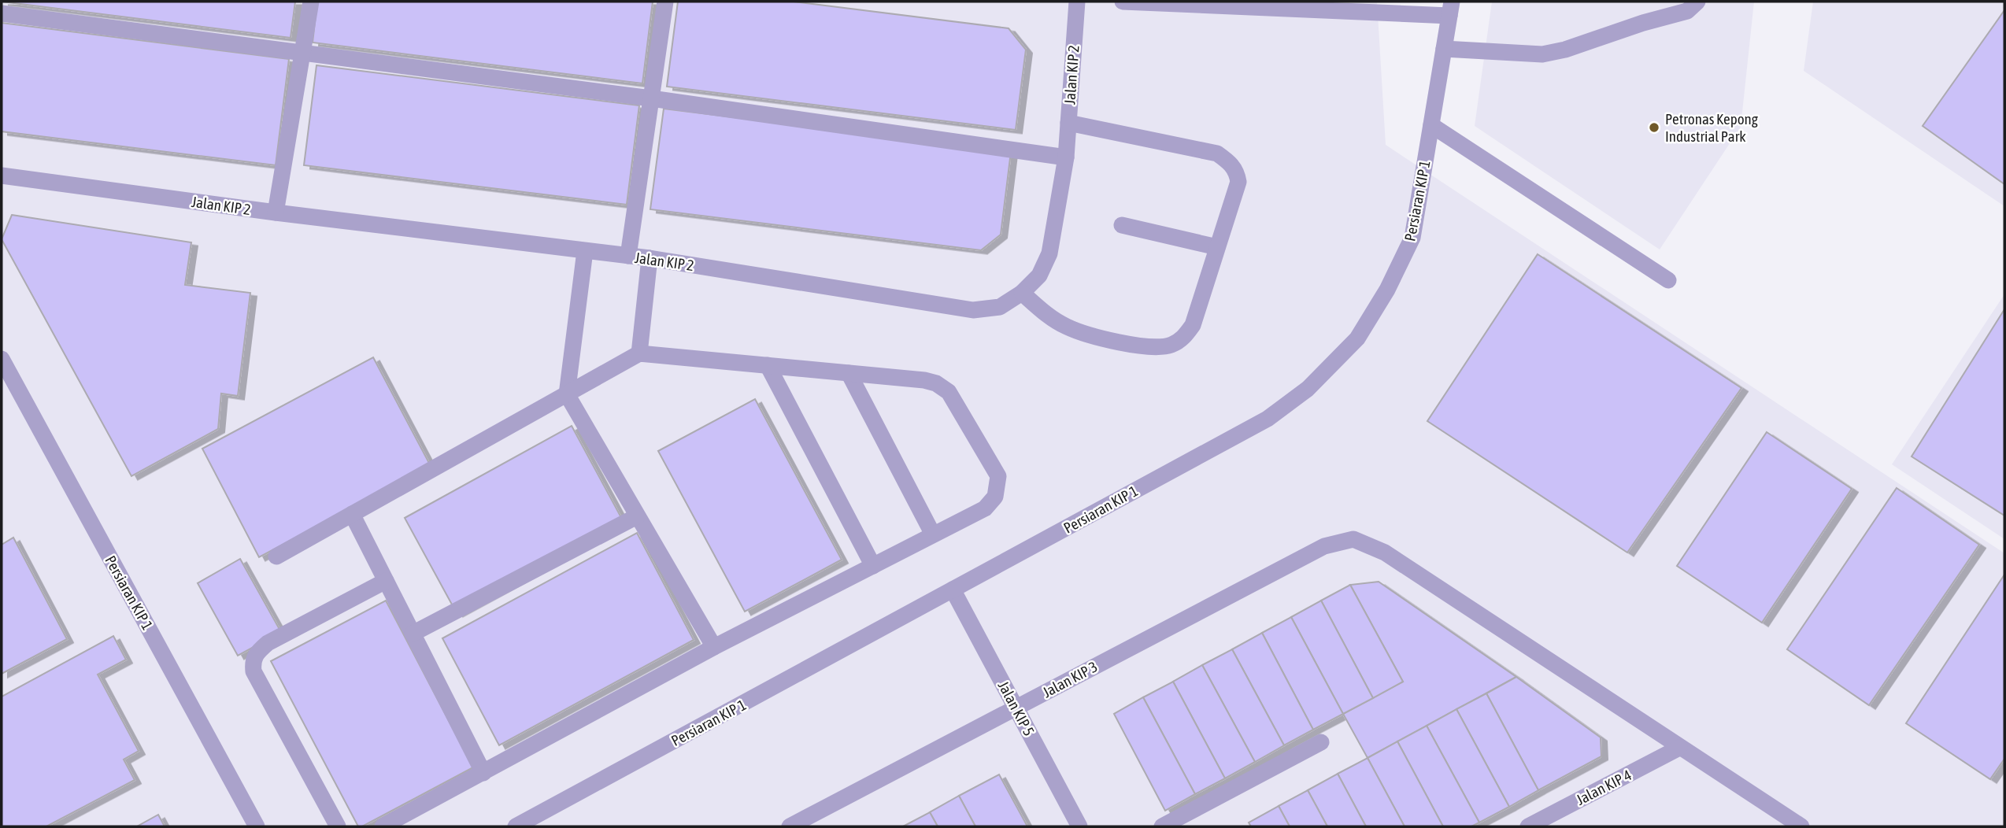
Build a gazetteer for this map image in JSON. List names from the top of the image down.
{
  "streets": {
    "street": [
      "Jalan KIP 2",
      "Persiaran KIP 1",
      "Jalan KIP 3",
      "Jalan KIP 5",
      "Jalan KIP 4"
    ]
  },
  "crossings": [
    ["Persiaran KIP 1", "Jalan KIP 5"],
    ["Jalan KIP 3", "Jalan KIP 5"],
    ["Jalan KIP 3", "Jalan KIP 4"]
  ],
  "places": ["Petronas Kepong Industrial Park"]
}
